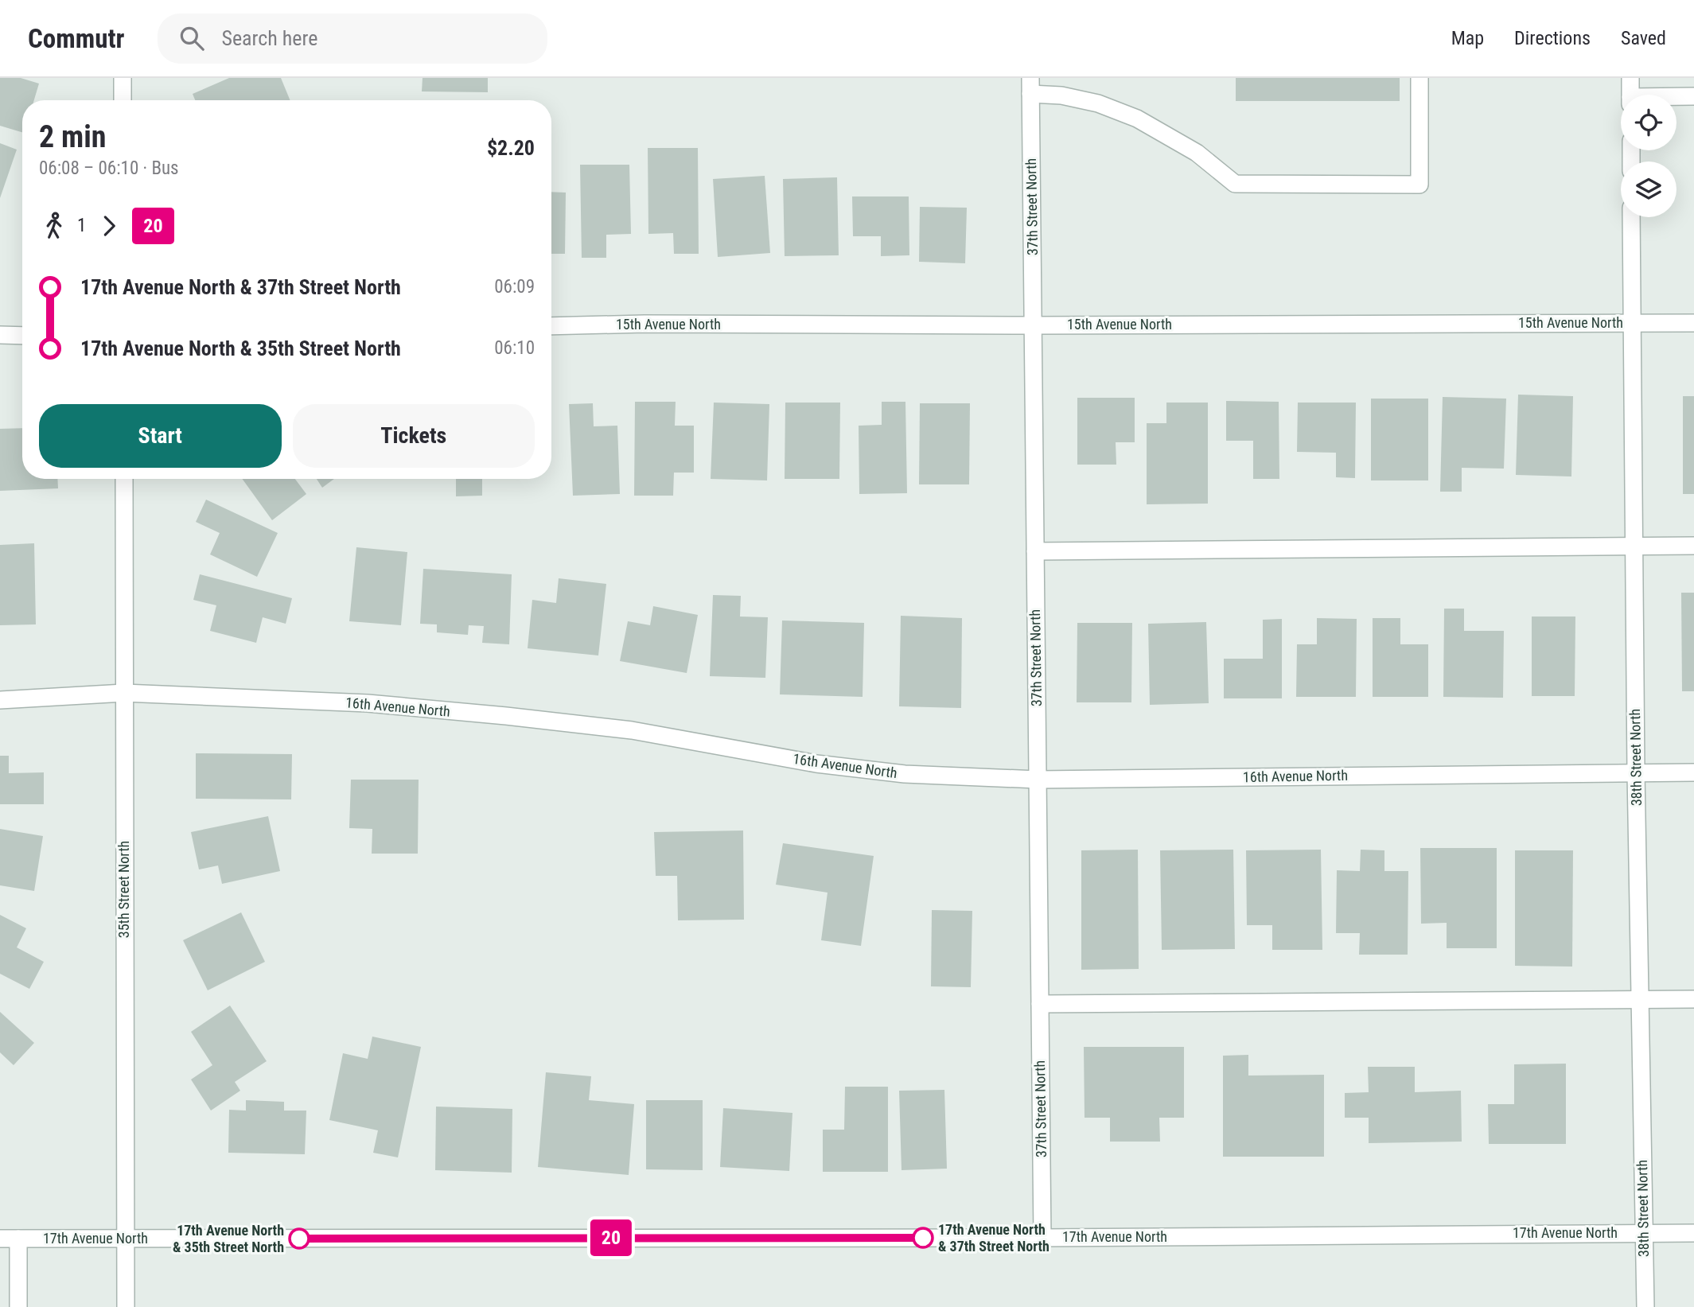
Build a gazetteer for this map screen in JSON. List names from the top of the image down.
{
  "streets": {
    "street": [
      "37th Street North",
      "15th Avenue North",
      "16th Avenue North",
      "38th Street North",
      "35th Street North",
      "17th Avenue North"
    ]
  },
  "crossings": [
    ["37th Street North", "15th Avenue North"],
    ["37th Street North", "16th Avenue North"],
    ["37th Street North", "17th Avenue North"],
    ["15th Avenue North", "38th Street North"],
    ["16th Avenue North", "38th Street North"],
    ["16th Avenue North", "35th Street North"],
    ["38th Street North", "17th Avenue North"],
    ["35th Street North", "17th Avenue North"]
  ],
  "places": ["17th Avenue North & 37th Street North", "17th Avenue North & 35th Street North"],
  "lines": ["bus line 20"],
  "page": {
    "header": "Commutr",
    "search": "Search here",
    "nav": ["Map", "Directions", "Saved"],
    "on_map": "20",
    "heading": ["2 min", "06:08 – 06:10 · Bus", "$2.20"],
    "legs": ["1", "20"],
    "list": [
      {
        "name": "17th Avenue North & 37th Street North",
        "value": "06:09"
      },
      {
        "name": "17th Avenue North & 35th Street North",
        "value": "06:10"
      }
    ],
    "buttons": ["Start", "Tickets"]
  }
}
